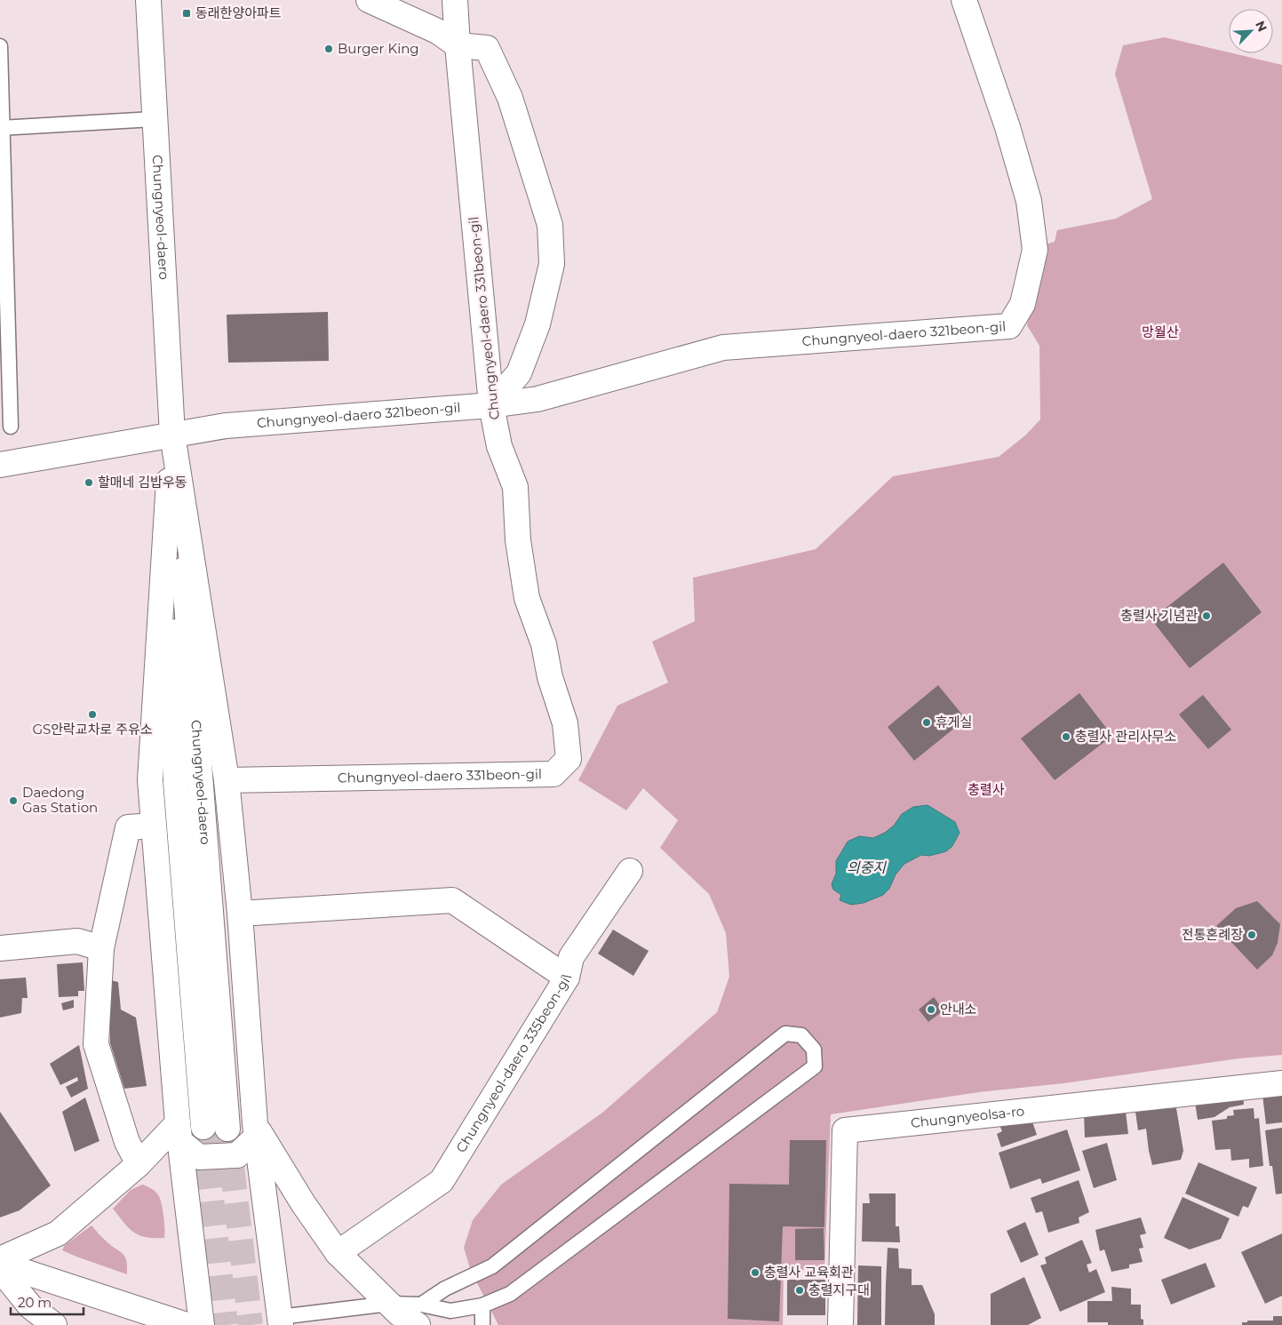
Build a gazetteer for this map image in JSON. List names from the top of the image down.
{
  "streets": {
    "street": [
      "Chungnyeol-daero",
      "Chungnyeol-daero 331beon-gil",
      "Chungnyeol-daero 321beon-gil",
      "Chungnyeol-daero 335beon-gil",
      "Chungnyeolsa-ro"
    ]
  },
  "crossings": [
    ["Chungnyeol-daero", "Chungnyeol-daero 321beon-gil"],
    ["Chungnyeol-daero 331beon-gil", "Chungnyeol-daero 321beon-gil"]
  ],
  "water": ["의중지"],
  "parks": ["망월산", "충렬사"],
  "places": {
    "transit": ["동래한양아파트"],
    "other": [
      "Burger King",
      "할매네 김밥우동",
      "충렬사 기념관",
      "GS안락교차로 주유소",
      "휴게실",
      "충렬사 관리사무소",
      "Daedong Gas Station",
      "전통혼례장",
      "안내소",
      "충렬사 교육회관",
      "충렬지구대"
    ]
  },
  "scale_bar": "20 m",
  "north": "top right"
}
